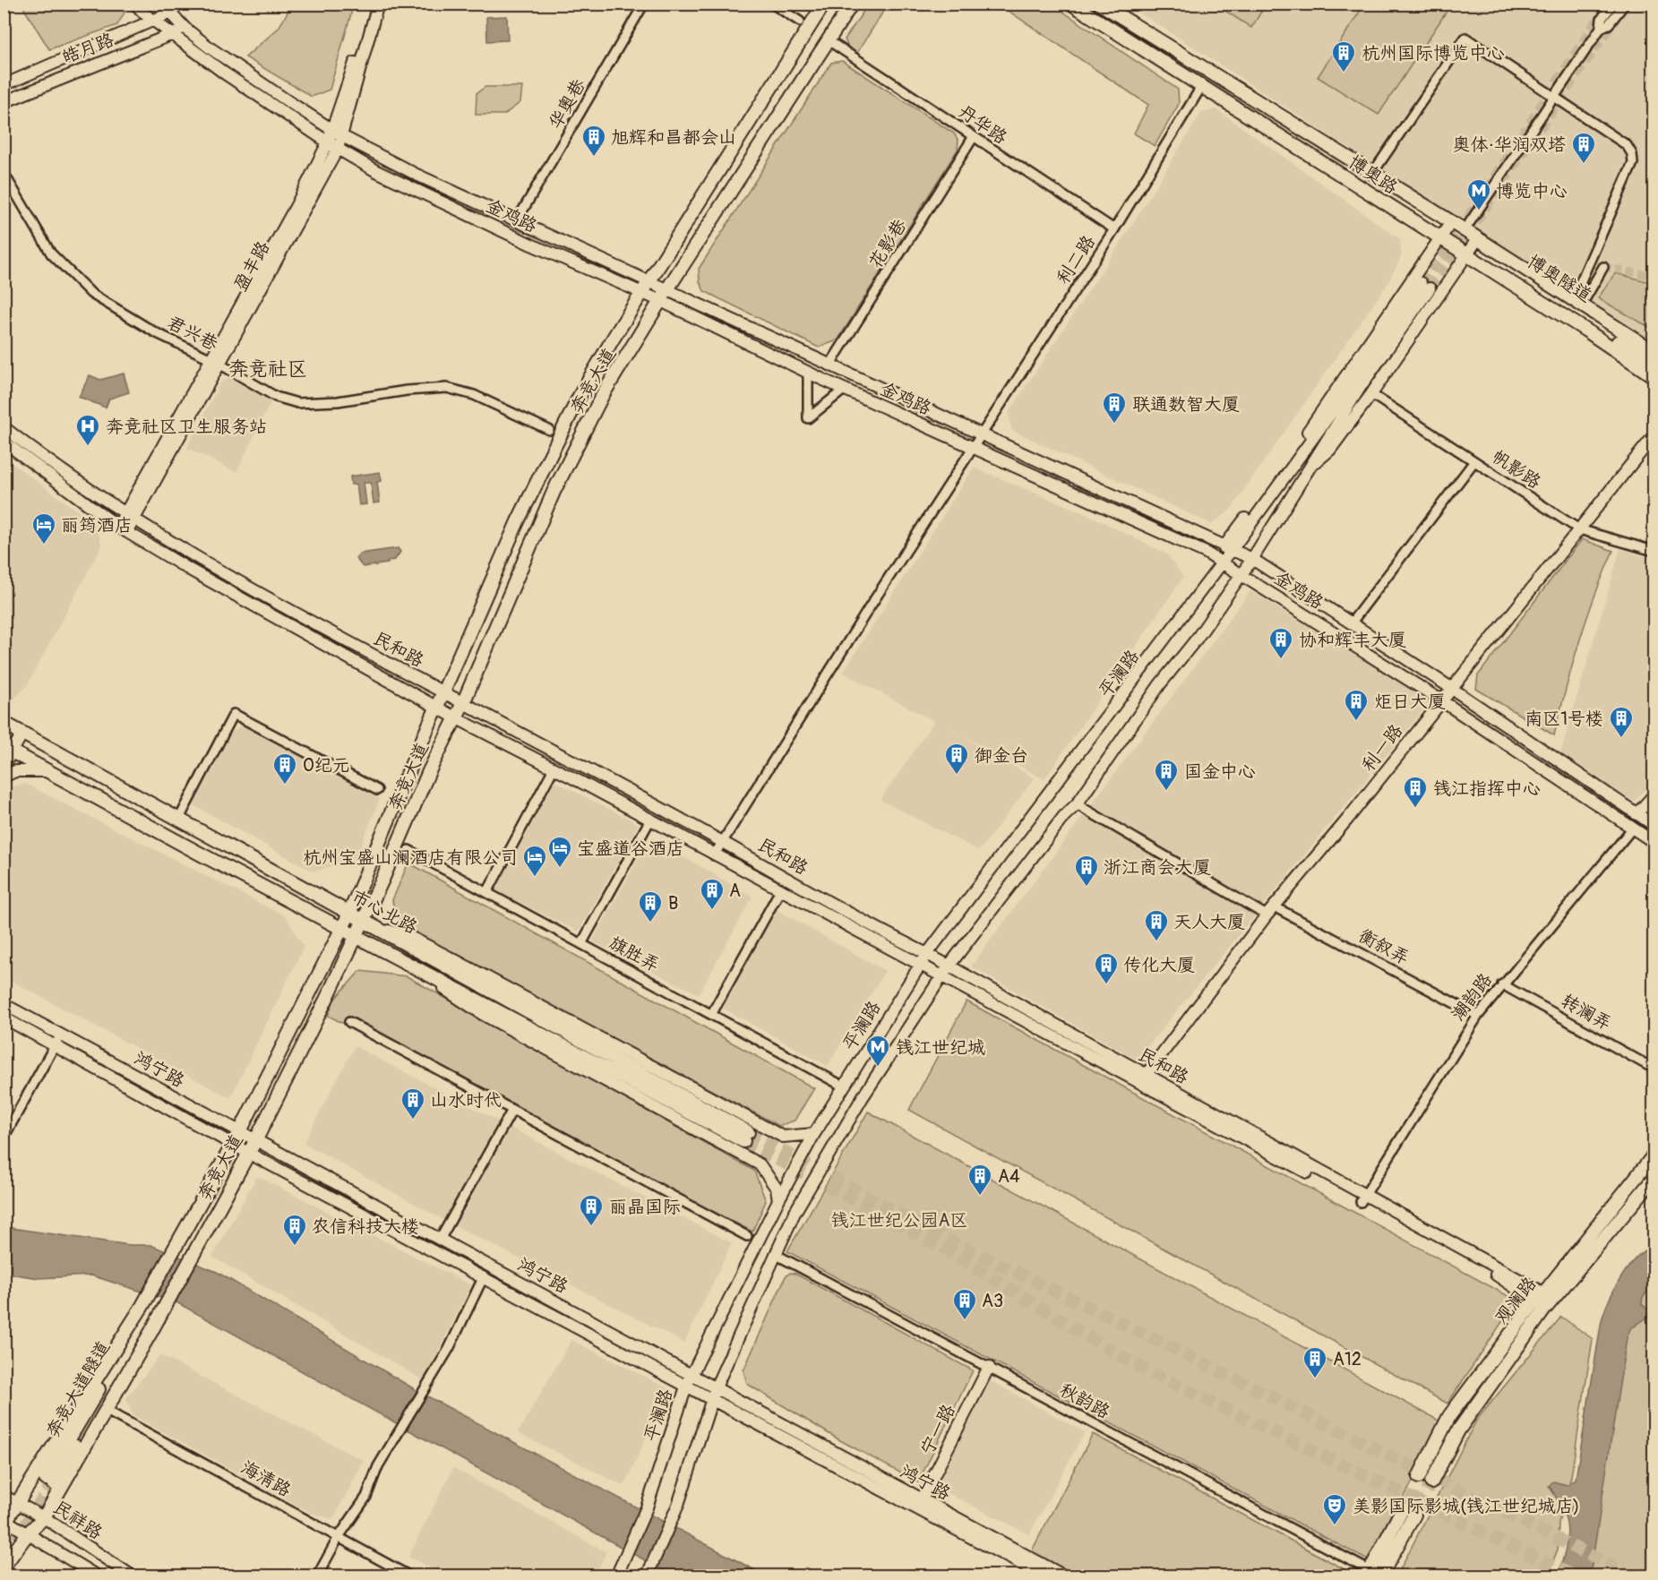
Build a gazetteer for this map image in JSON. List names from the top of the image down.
{
  "streets": {
    "main road": [
      "皓月路",
      "博奥路",
      "金鸡路",
      "盈丰路",
      "博奥隧道",
      "奔竞大道",
      "民和路",
      "平澜路",
      "利一路",
      "市心北路",
      "鸿宁路",
      "观澜路",
      "奔竞大道隧道",
      "宁一路",
      "民祥路"
    ],
    "street": [
      "华奥巷",
      "丹华路",
      "花影巷",
      "利二路",
      "君兴巷",
      "帆影路",
      "衡叙弄",
      "旗胜弄",
      "潮韵路",
      "转澜弄",
      "秋韵路",
      "海清路"
    ]
  },
  "crossings": [
    ["皓月路", "金鸡路"],
    ["华奥巷", "金鸡路"],
    ["丹华路", "花影巷"],
    ["丹华路", "利二路"],
    ["博奥路", "利二路"],
    ["博奥路", "博奥隧道"],
    ["金鸡路", "花影巷"],
    ["金鸡路", "利二路"],
    ["金鸡路", "盈丰路"],
    ["金鸡路", "奔竞大道"],
    ["金鸡路", "平澜路"],
    ["金鸡路", "利一路"],
    ["金鸡路", "潮韵路"],
    ["利二路", "民和路"],
    ["盈丰路", "君兴巷"],
    ["盈丰路", "民和路"],
    ["奔竞大道", "民和路"],
    ["奔竞大道", "市心北路"],
    ["奔竞大道", "鸿宁路"],
    ["奔竞大道", "奔竞大道隧道"],
    ["奔竞大道", "海清路"],
    ["奔竞大道", "民祥路"],
    ["帆影路", "利一路"],
    ["民和路", "平澜路"],
    ["民和路", "利一路"],
    ["民和路", "潮韵路"],
    ["民和路", "观澜路"],
    ["平澜路", "旗胜弄"],
    ["平澜路", "鸿宁路"],
    ["利一路", "衡叙弄"],
    ["衡叙弄", "潮韵路"],
    ["潮韵路", "转澜弄"],
    ["鸿宁路", "宁一路"],
    ["秋韵路", "宁一路"]
  ],
  "districts": ["奔竞社区"],
  "parks": ["钱江世纪公园A区"],
  "places": {
    "building": [
      "杭州国际博览中心",
      "旭辉和昌都会山",
      "奥体·华润双塔",
      "联通数智大厦",
      "协和辉丰大厦",
      "炬日大厦",
      "南区1号楼",
      "御金台",
      "O纪元",
      "国金中心",
      "钱江指挥中心",
      "浙江商会大厦",
      "A",
      "B",
      "天人大厦",
      "传化大厦",
      "山水时代",
      "A4",
      "丽晶国际",
      "农信科技大楼",
      "A3",
      "A12"
    ],
    "metro station": ["博览中心", "钱江世纪城"],
    "hospital": ["奔竞社区卫生服务站"],
    "hotel": ["丽筠酒店", "宝盛道谷酒店", "杭州宝盛山澜酒店有限公司"],
    "theatre": ["美影国际影城(钱江世纪城店)"]
  }
}
